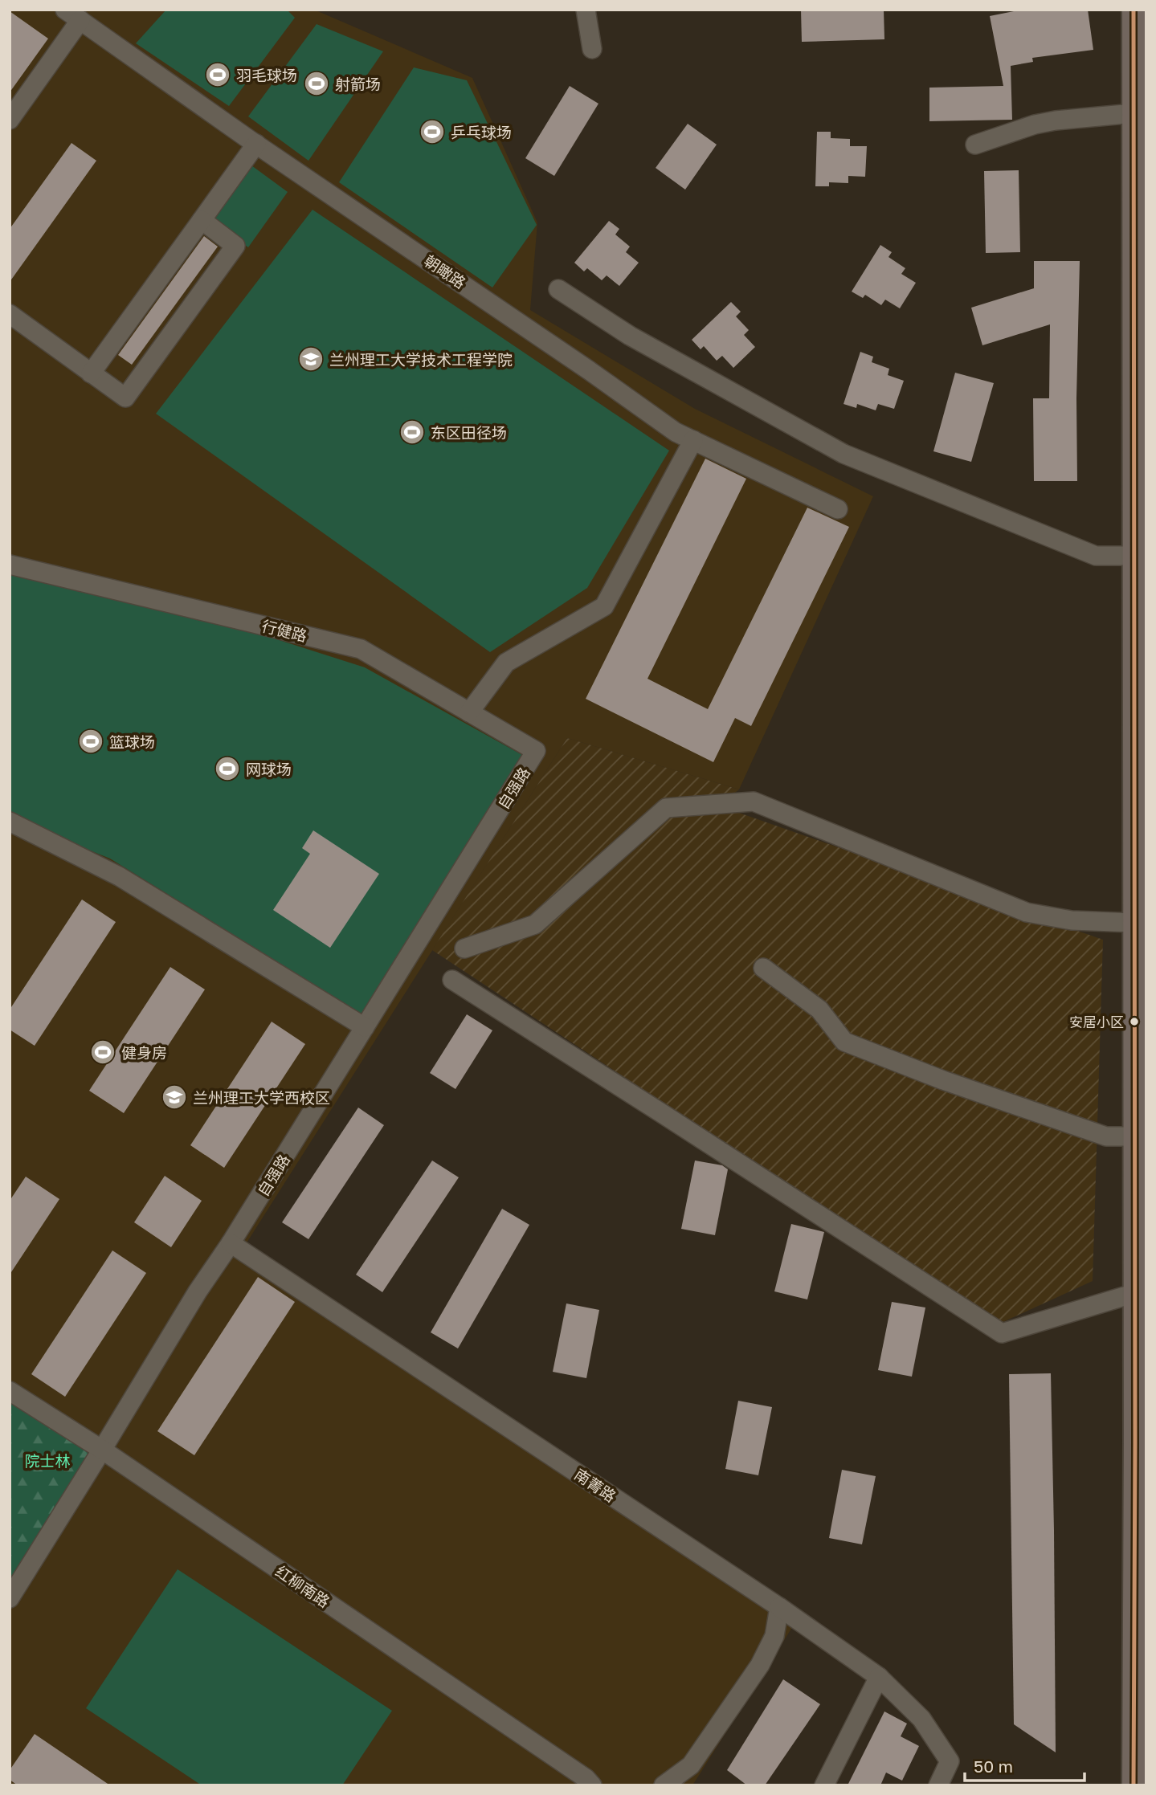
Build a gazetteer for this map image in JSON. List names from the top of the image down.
{
  "streets": {
    "street": [
      "朝瞰路",
      "行健路",
      "自强路",
      "南菁路",
      "红柳南路"
    ]
  },
  "crossings": [
    ["行健路", "自强路"],
    ["自强路", "南菁路"],
    ["自强路", "红柳南路"]
  ],
  "parks": ["院士林"],
  "places": {
    "sports": [
      "羽毛球场",
      "射箭场",
      "乒乓球场",
      "东区田径场",
      "篮球场",
      "网球场",
      "健身房"
    ],
    "school or university": ["兰州理工大学技术工程学院", "兰州理工大学西校区"],
    "other": ["安居小区"]
  },
  "scale_bar": "50 m"
}
